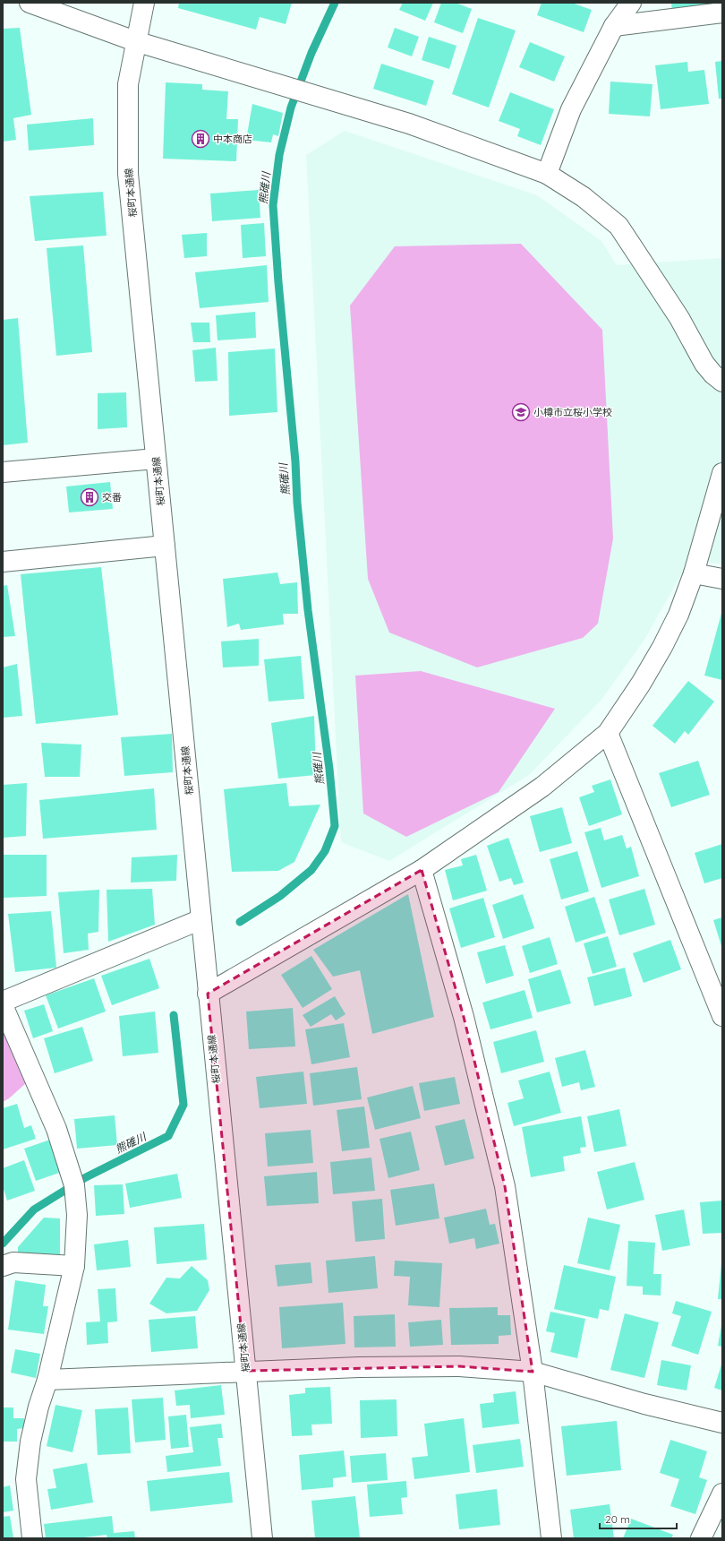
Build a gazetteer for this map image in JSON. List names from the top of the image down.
{
  "streets": {
    "street": ["桜町本通線"]
  },
  "water": ["熊碓川"],
  "places": {
    "building": ["中本商店", "交番"],
    "school or university": ["小樽市立桜小学校"]
  },
  "scale_bar": "20 m"
}
